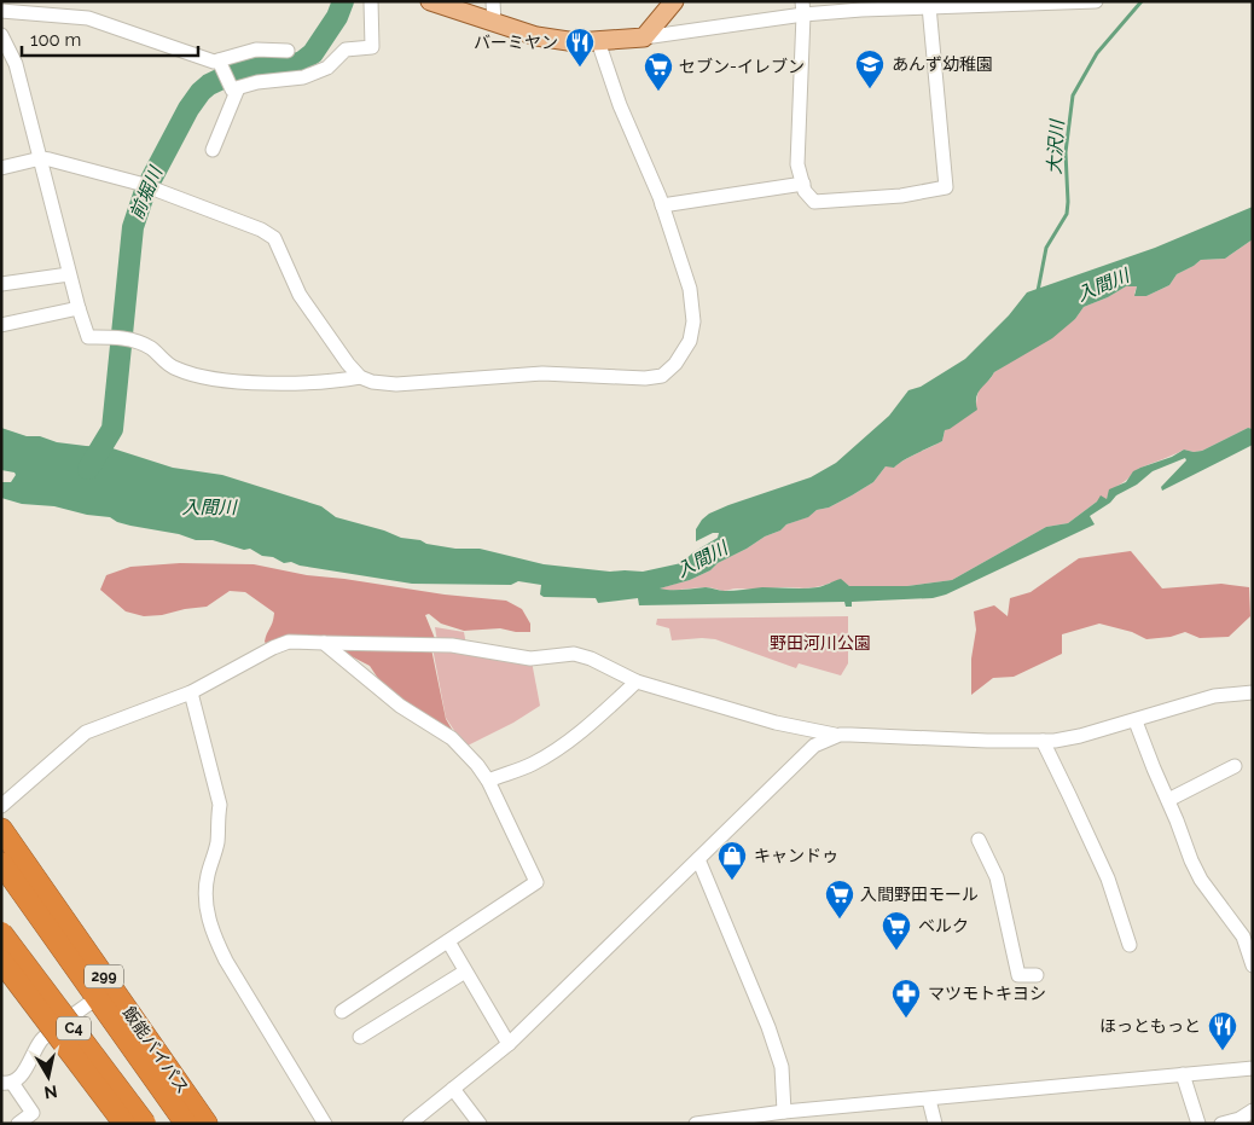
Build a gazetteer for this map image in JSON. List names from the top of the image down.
{
  "streets": {
    "highway": ["299", "C4", "飯能バイパス"]
  },
  "water": ["大沢川", "前堀川", "入間川"],
  "parks": ["野田河川公園"],
  "places": {
    "restaurant": ["バーミヤン", "ほっともっと"],
    "school or university": ["あんず幼稚園"],
    "supermarket": ["セブン-イレブン", "入間野田モール", "ベルク"],
    "shop": ["キャンドゥ"],
    "pharmacy": ["マツモトキヨシ"]
  },
  "scale_bar": "100 m",
  "north": "bottom"
}
